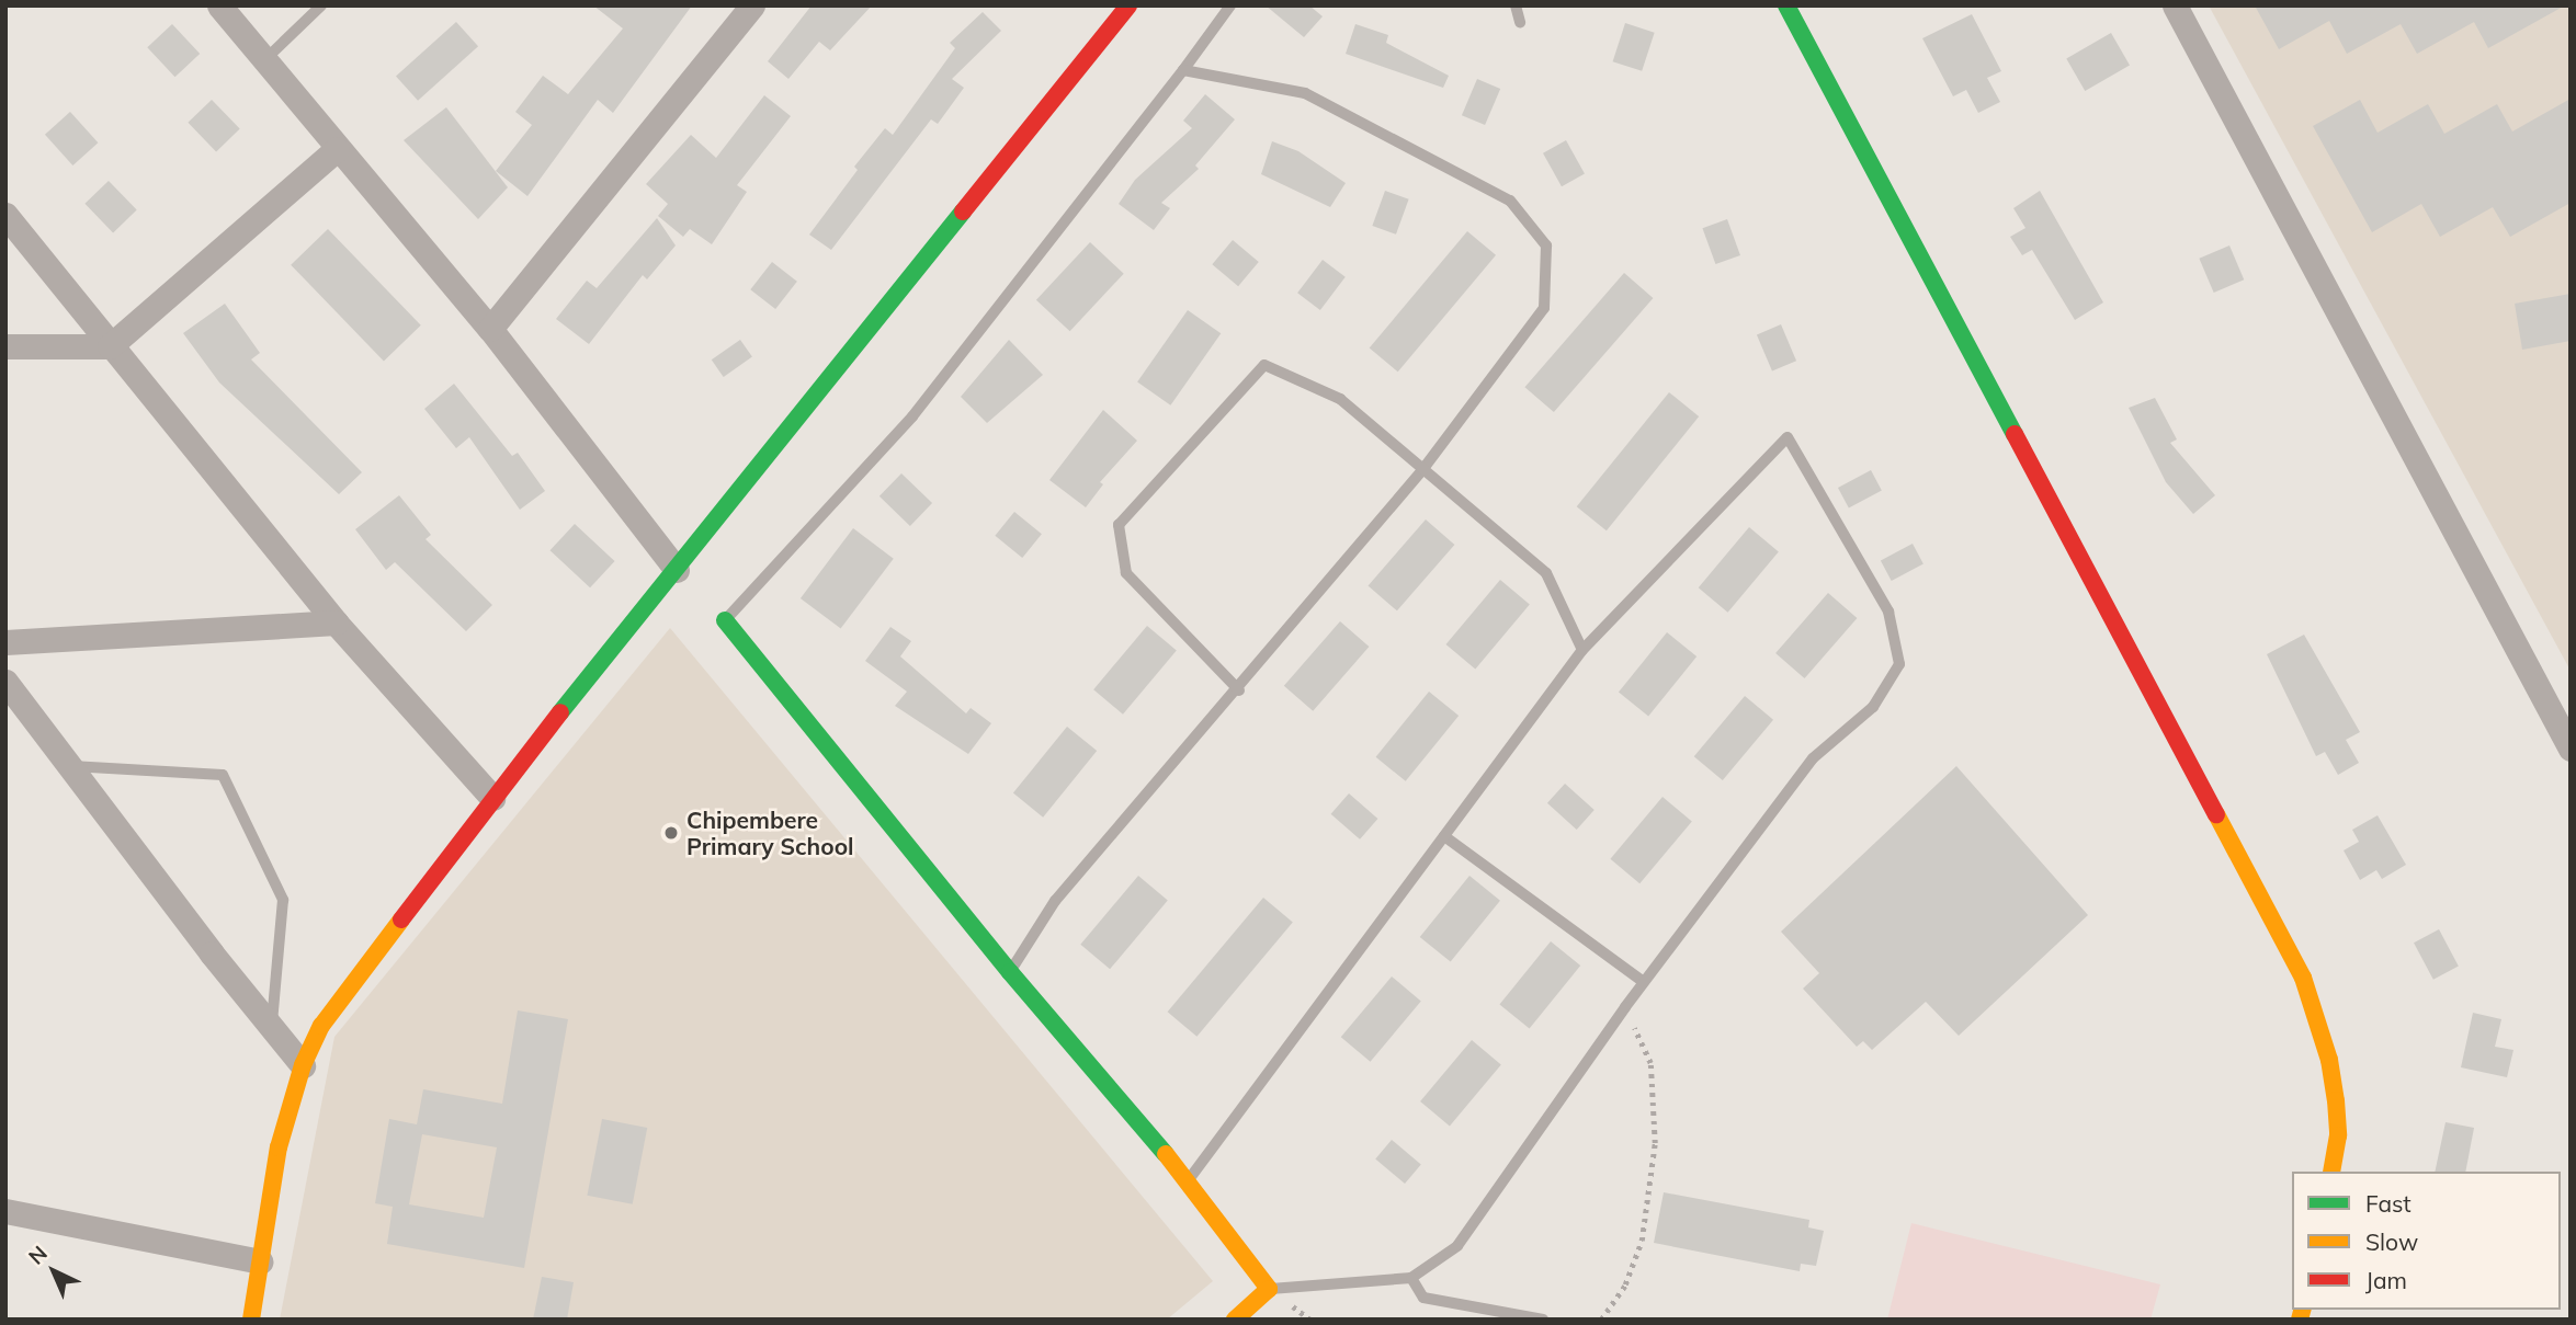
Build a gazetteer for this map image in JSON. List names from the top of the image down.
{
  "places": ["Chipembere Primary School"],
  "legend": ["Fast", "Slow", "Jam"],
  "north": "top left"
}
